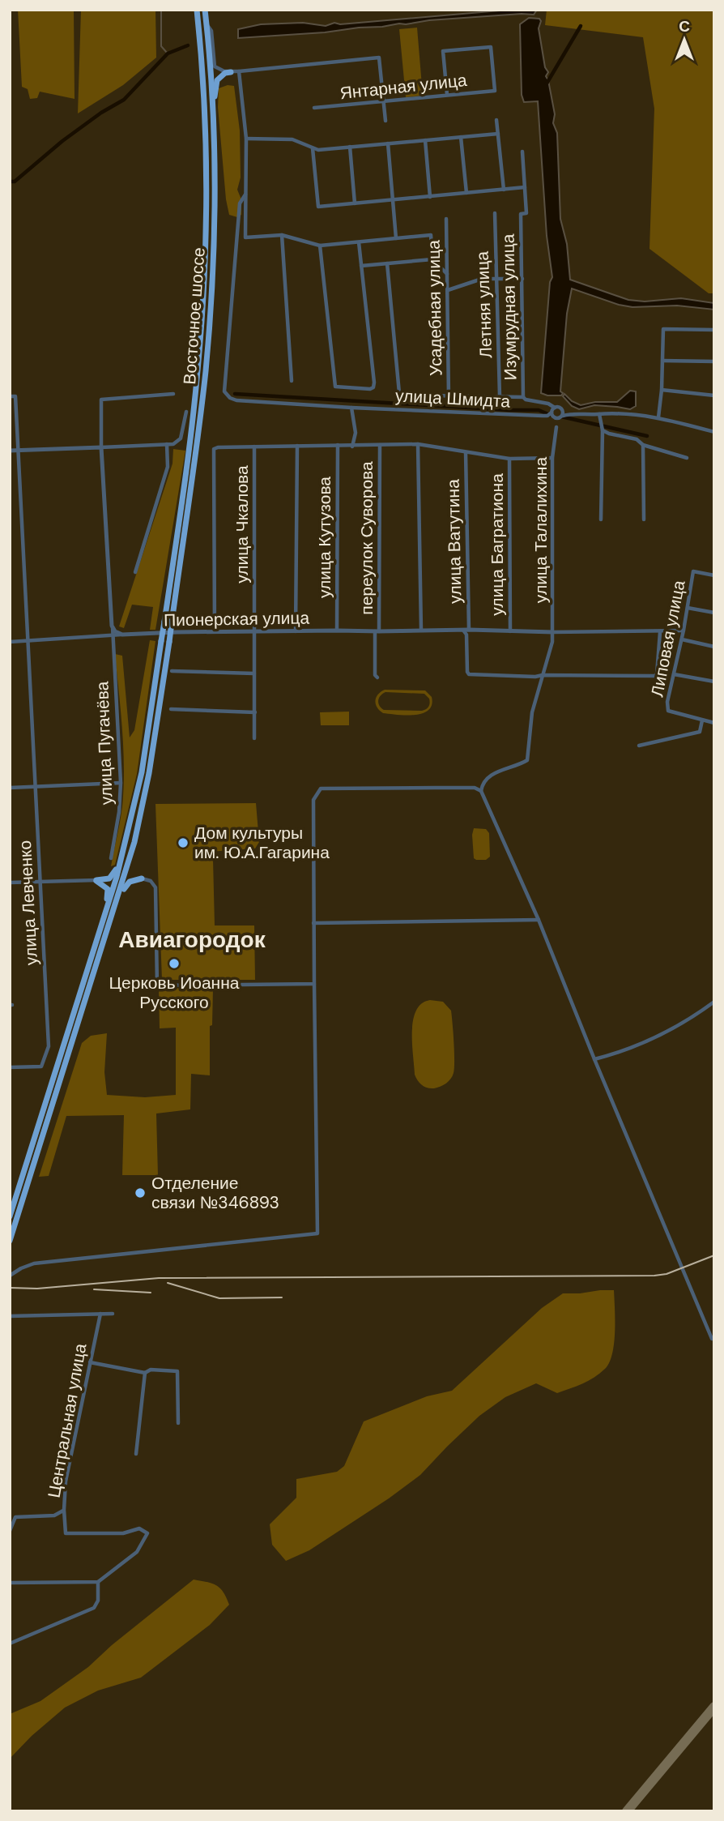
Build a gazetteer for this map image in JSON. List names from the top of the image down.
{
  "streets": {
    "highway": ["Восточное шоссе"],
    "street": [
      "Янтарная улица",
      "Летняя улица",
      "Изумрудная улица",
      "Усадебная улица",
      "улица Шмидта",
      "улица Чкалова",
      "улица Талалихина",
      "улица Кутузова",
      "переулок Суворова",
      "улица Ватутина",
      "улица Багратиона",
      "Пионерская улица",
      "Липовая улица",
      "улица Пугачёва",
      "улица Левченко",
      "Центральная улица"
    ]
  },
  "crossings": [
    ["улица Чкалова", "Пионерская улица"],
    ["улица Талалихина", "Пионерская улица"],
    ["улица Кутузова", "Пионерская улица"],
    ["переулок Суворова", "Пионерская улица"],
    ["улица Ватутина", "Пионерская улица"],
    ["улица Багратиона", "Пионерская улица"],
    ["Пионерская улица", "Липовая улица"],
    ["Пионерская улица", "улица Пугачёва"],
    ["Пионерская улица", "улица Левченко"]
  ],
  "districts": ["Авиагородок"],
  "places": ["Дом культуры им. Ю.А.Гагарина", "Церковь Иоанна Русского", "Отделение связи №346893"],
  "north": "top"
}
